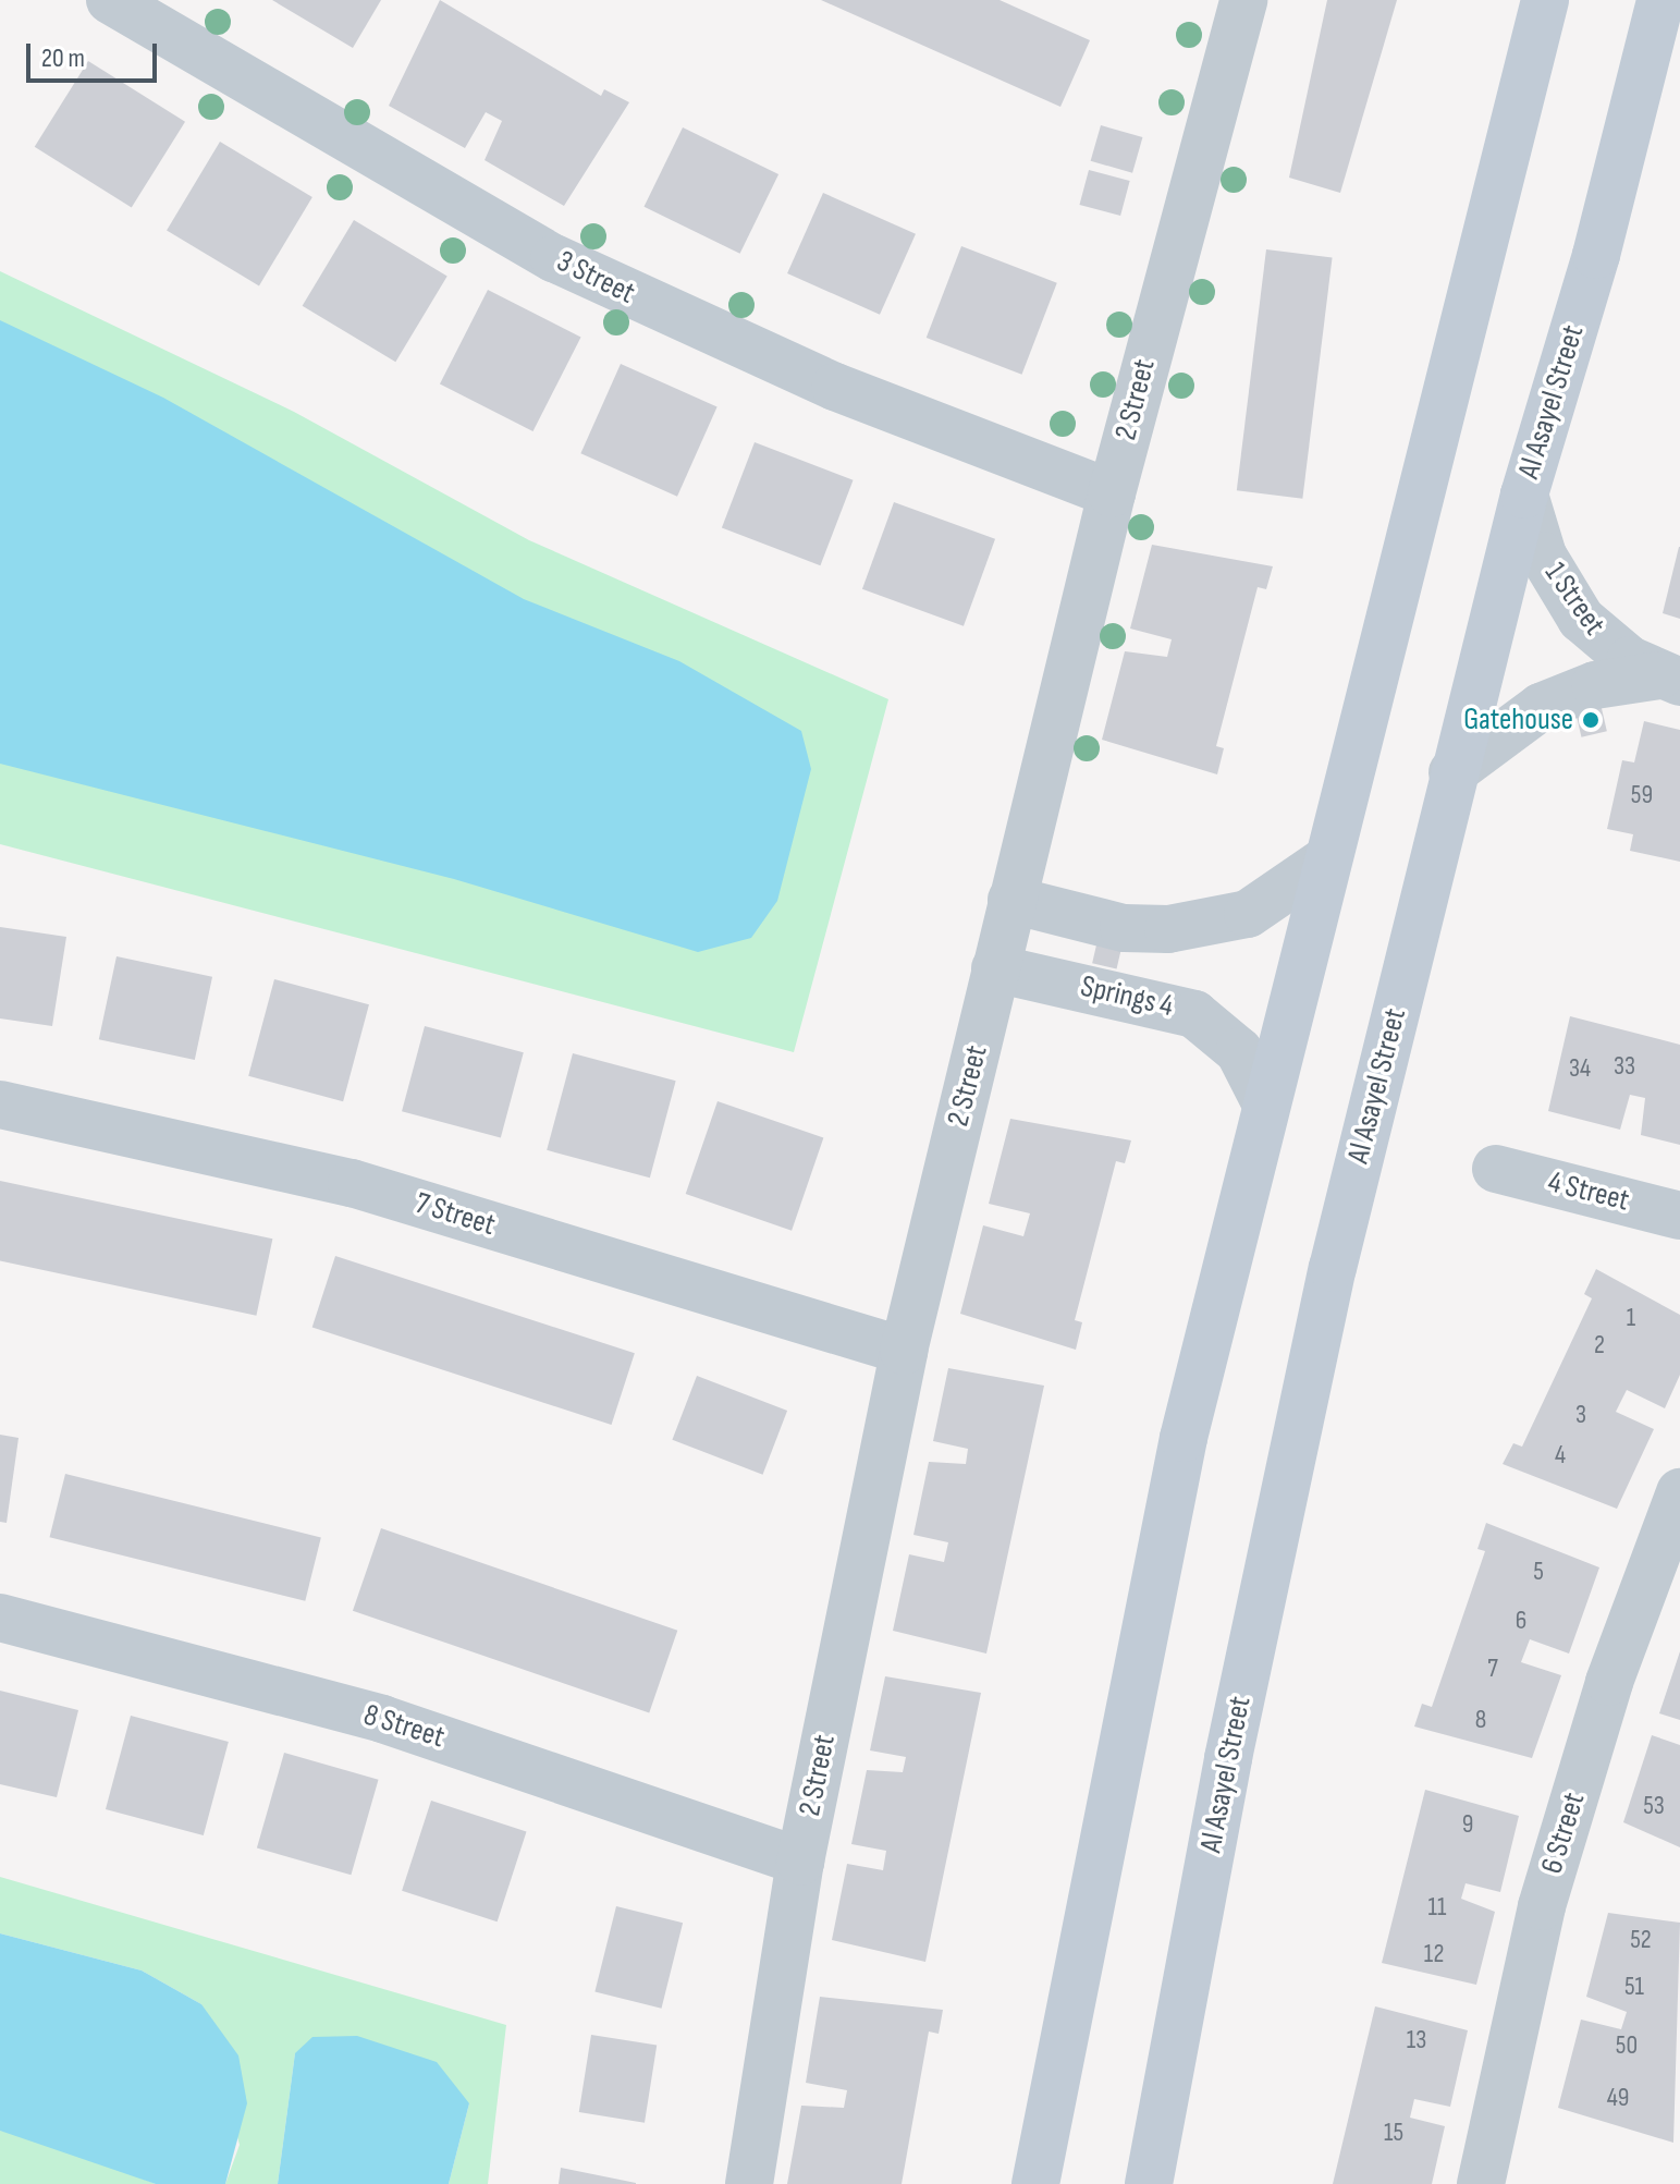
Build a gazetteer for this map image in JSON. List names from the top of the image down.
{
  "streets": {
    "main road": ["Al Asayel Street"],
    "street": [
      "3 Street",
      "2 Street",
      "1 Street",
      "Springs 4",
      "4 Street",
      "7 Street",
      "8 Street",
      "6 Street"
    ]
  },
  "crossings": [
    ["3 Street", "2 Street"],
    ["2 Street", "Springs 4"],
    ["2 Street", "7 Street"],
    ["2 Street", "8 Street"],
    ["Al Asayel Street", "1 Street"]
  ],
  "places": ["Gatehouse"],
  "house_numbers": [
    "59",
    "33",
    "34",
    "1",
    "2",
    "3",
    "4",
    "5",
    "6",
    "7",
    "8",
    "53",
    "9",
    "11",
    "52",
    "12",
    "51",
    "13",
    "50",
    "49",
    "15"
  ],
  "scale_bar": "20 m"
}
